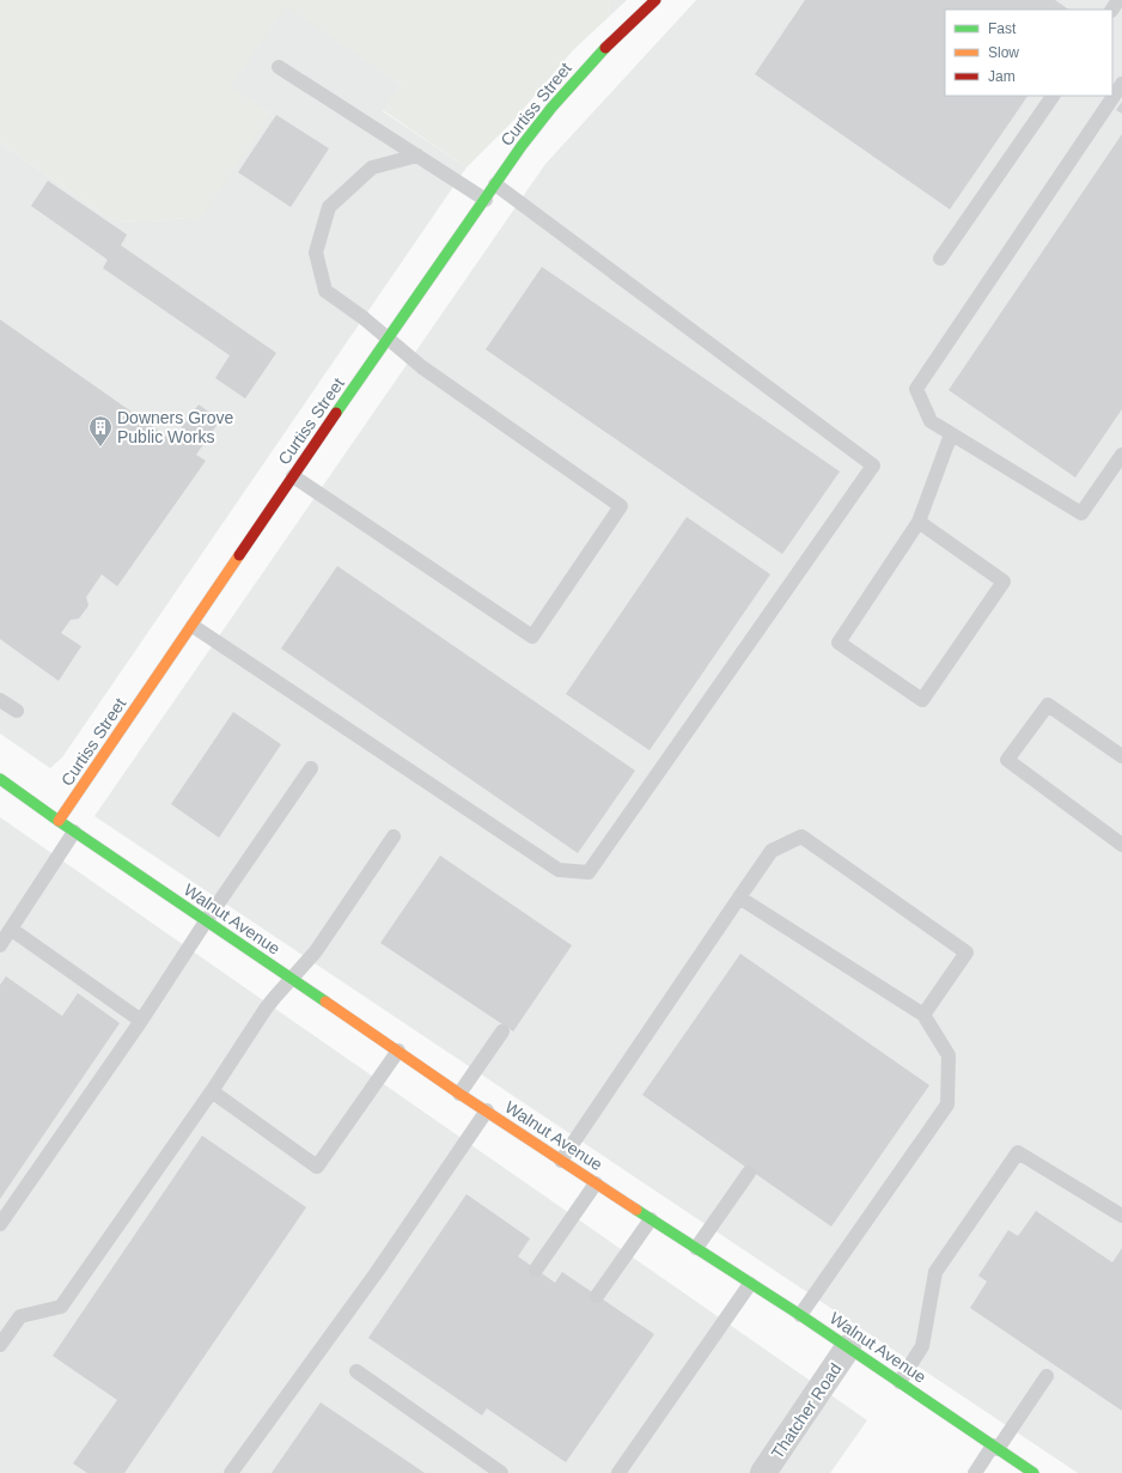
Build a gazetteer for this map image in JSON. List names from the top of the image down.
{
  "streets": {
    "street": ["Curtiss Street", "Walnut Avenue", "Thatcher Road"]
  },
  "crossings": [
    ["Curtiss Street", "Walnut Avenue"],
    ["Walnut Avenue", "Thatcher Road"]
  ],
  "places": {
    "building": ["Downers Grove Public Works"]
  },
  "legend": ["Fast", "Slow", "Jam"]
}
